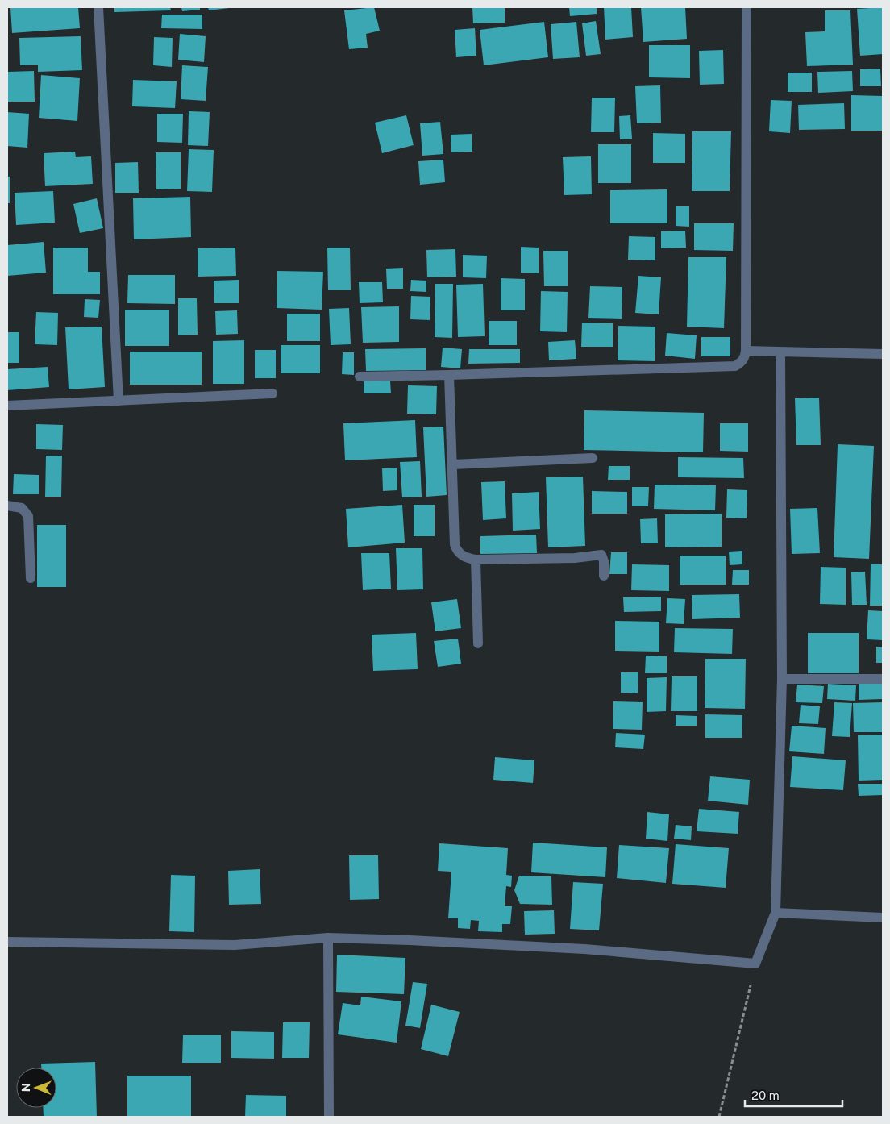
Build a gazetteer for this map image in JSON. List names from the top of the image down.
{
  "scale_bar": "20 m",
  "north": "left"
}
